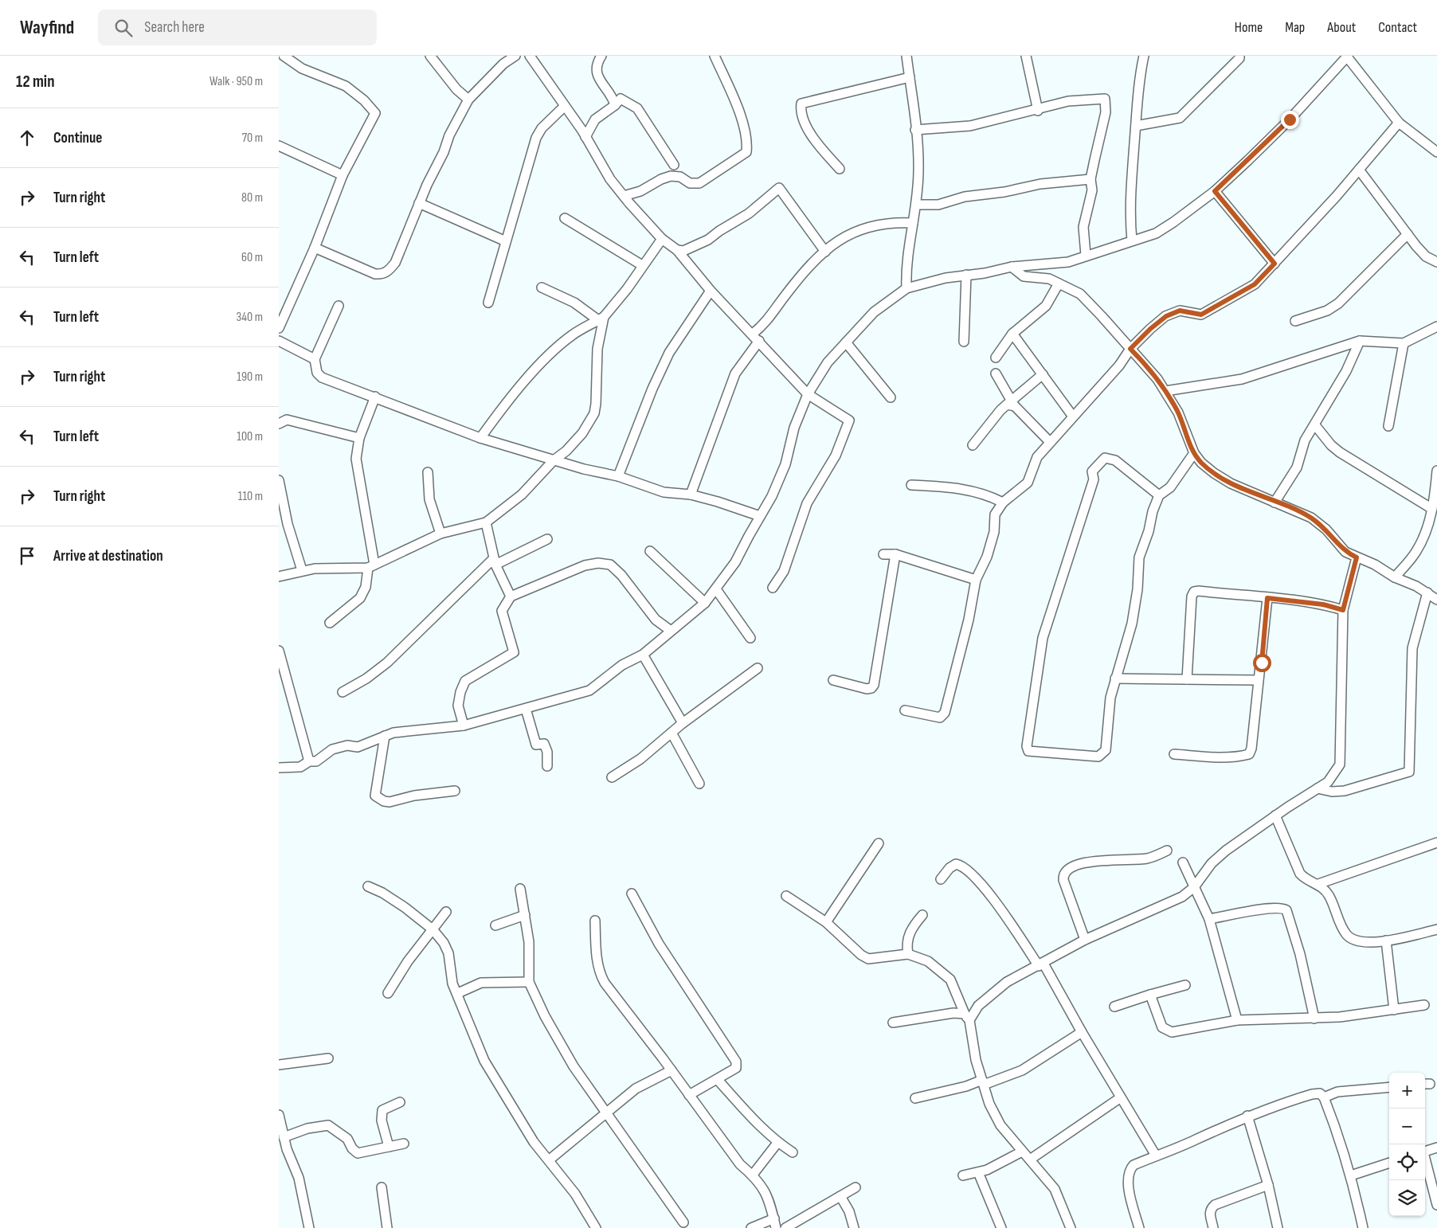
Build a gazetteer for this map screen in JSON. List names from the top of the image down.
{
  "page": {
    "header": "Wayfind",
    "search": "Search here",
    "nav": [
      "Home",
      "Map",
      "About",
      "Contact"
    ],
    "heading": ["12 min", "Walk · 950 m"],
    "list": [
      ["Continue", "70 m"],
      ["Turn right", "80 m"],
      ["Turn left", "60 m"],
      ["Turn left", "340 m"],
      ["Turn right", "190 m"],
      ["Turn left", "100 m"],
      ["Turn right", "110 m"],
      "Arrive at destination"
    ],
    "map_buttons": ["+", "−"]
  }
}
